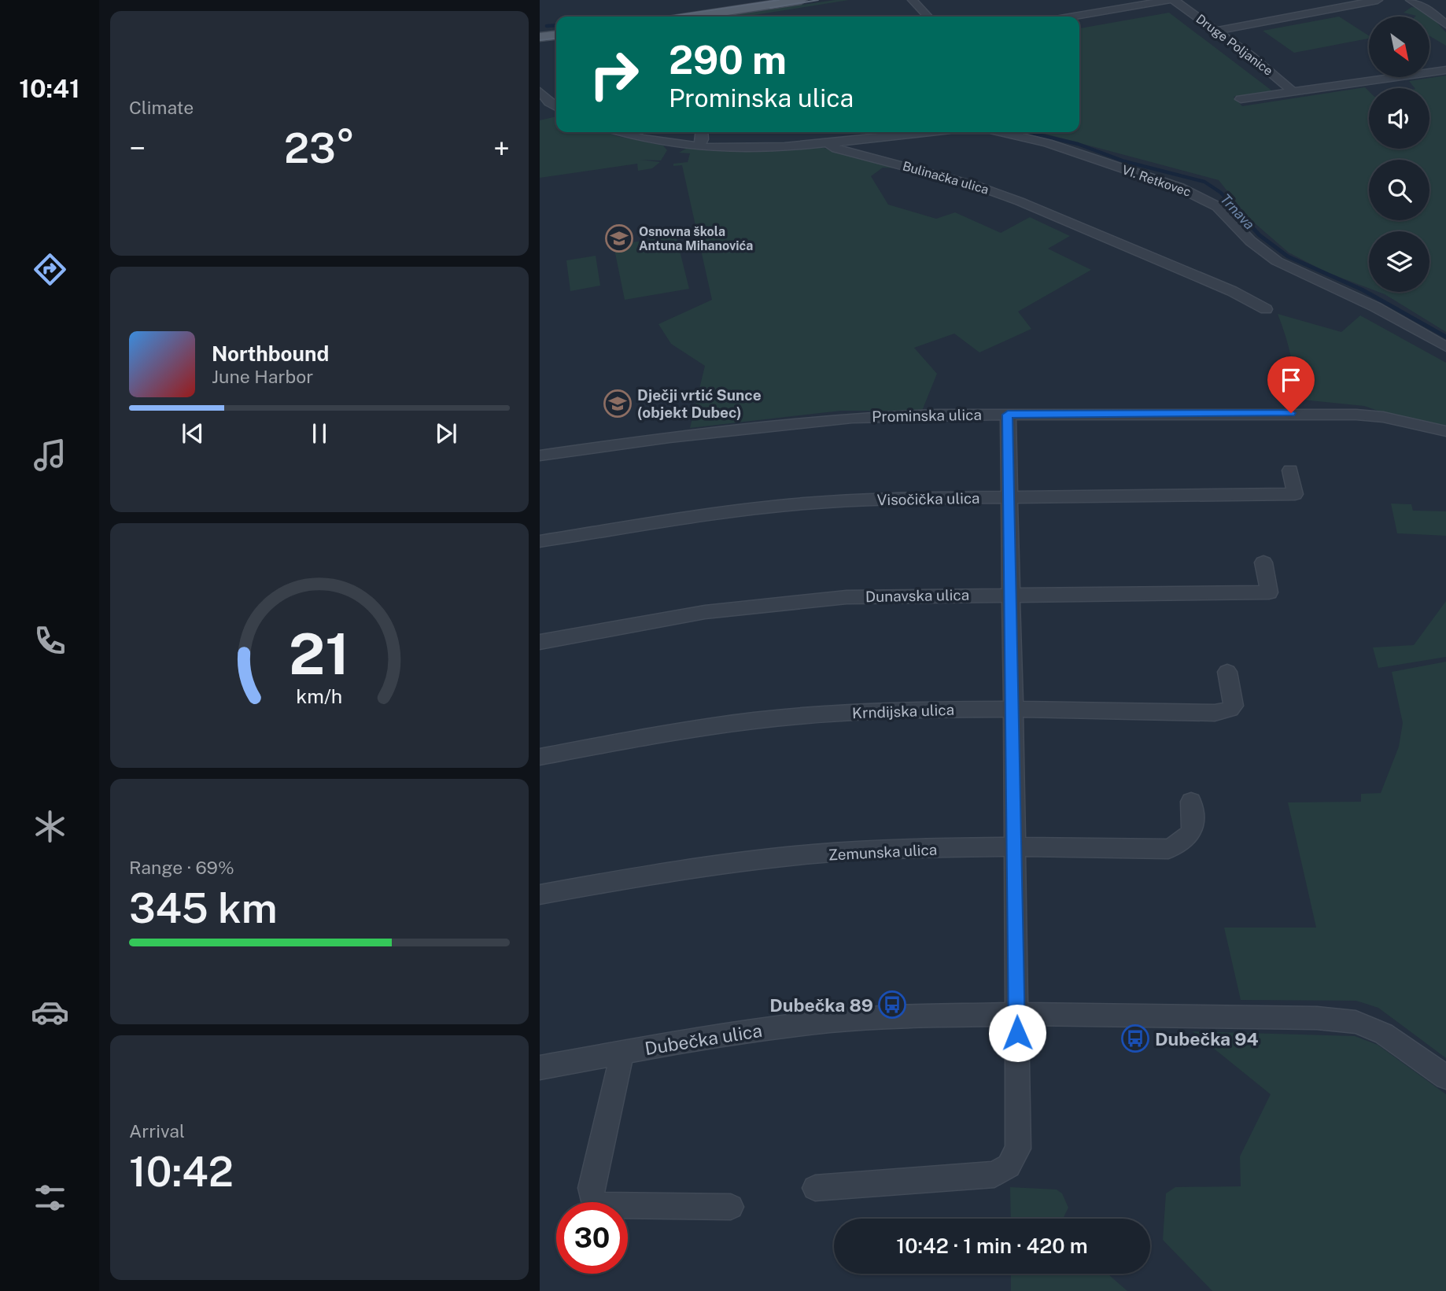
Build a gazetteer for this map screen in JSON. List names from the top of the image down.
{
  "streets": {
    "street": [
      "Druge Poljanice",
      "Bulinačka ulica",
      "VI. Retkovec",
      "Prominska ulica",
      "Visočička ulica",
      "Dunavska ulica",
      "Krndijska ulica",
      "Zemunska ulica",
      "Dubečka ulica"
    ]
  },
  "crossings": [
    ["Bulinačka ulica", "VI. Retkovec"]
  ],
  "water": ["Trnava"],
  "places": {
    "school or university": ["Osnovna škola Antuna Mihanovića", "Dječji vrtić Sunce (objekt Dubec)"],
    "bus stop": ["Dubečka 89", "Dubečka 94"]
  },
  "north": "bottom right",
  "page": {
    "tabs": "10:41",
    "tile": [
      "Climate",
      ["Range · 69%", "345 km"],
      ["Arrival", "10:42"]
    ],
    "turn": ["290 m", "Prominska ulica"],
    "heat": ["−", "23°", "+"],
    "song": ["Northbound", "June Harbor"],
    "limit": "30",
    "trip": "10:42 · 1 min · 420 m",
    "gauge": ["21", "km/h"]
  }
}
